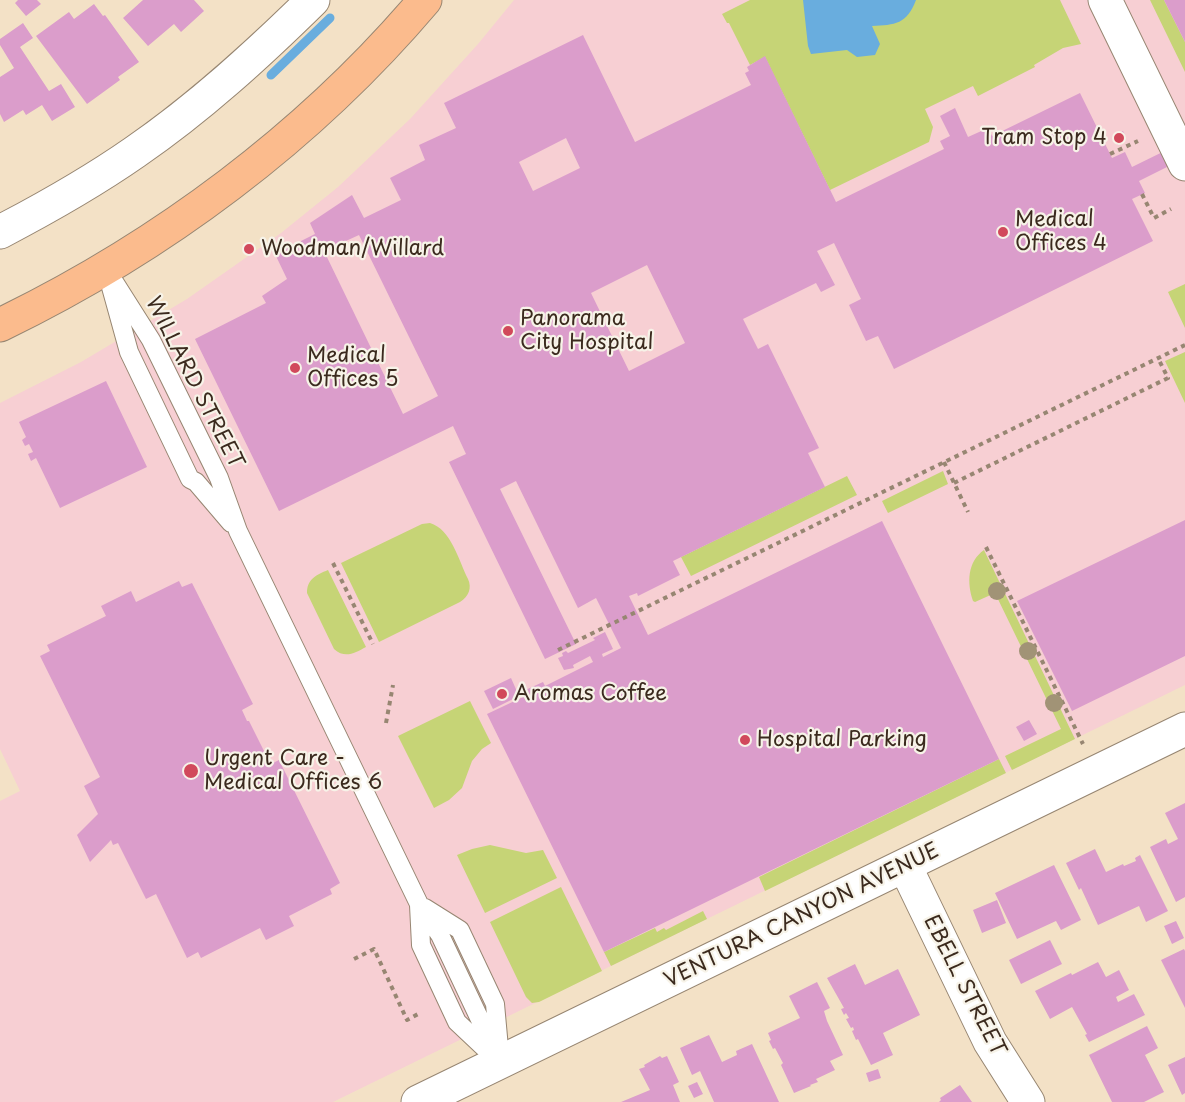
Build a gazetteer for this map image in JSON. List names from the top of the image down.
{
  "streets": {
    "street": ["VENTURA CANYON AVENUE", "EBELL STREET"],
    "lane": ["WILLARD STREET"]
  },
  "crossings": [
    ["WILLARD STREET", "VENTURA CANYON AVENUE"],
    ["VENTURA CANYON AVENUE", "EBELL STREET"]
  ],
  "places": [
    "Tram Stop 4",
    "Medical Offices 4",
    "Woodman/Willard",
    "Panorama City Hospital",
    "Medical Offices 5",
    "Aromas Coffee",
    "Hospital Parking",
    "Urgent Care - Medical Offices 6"
  ]
}
